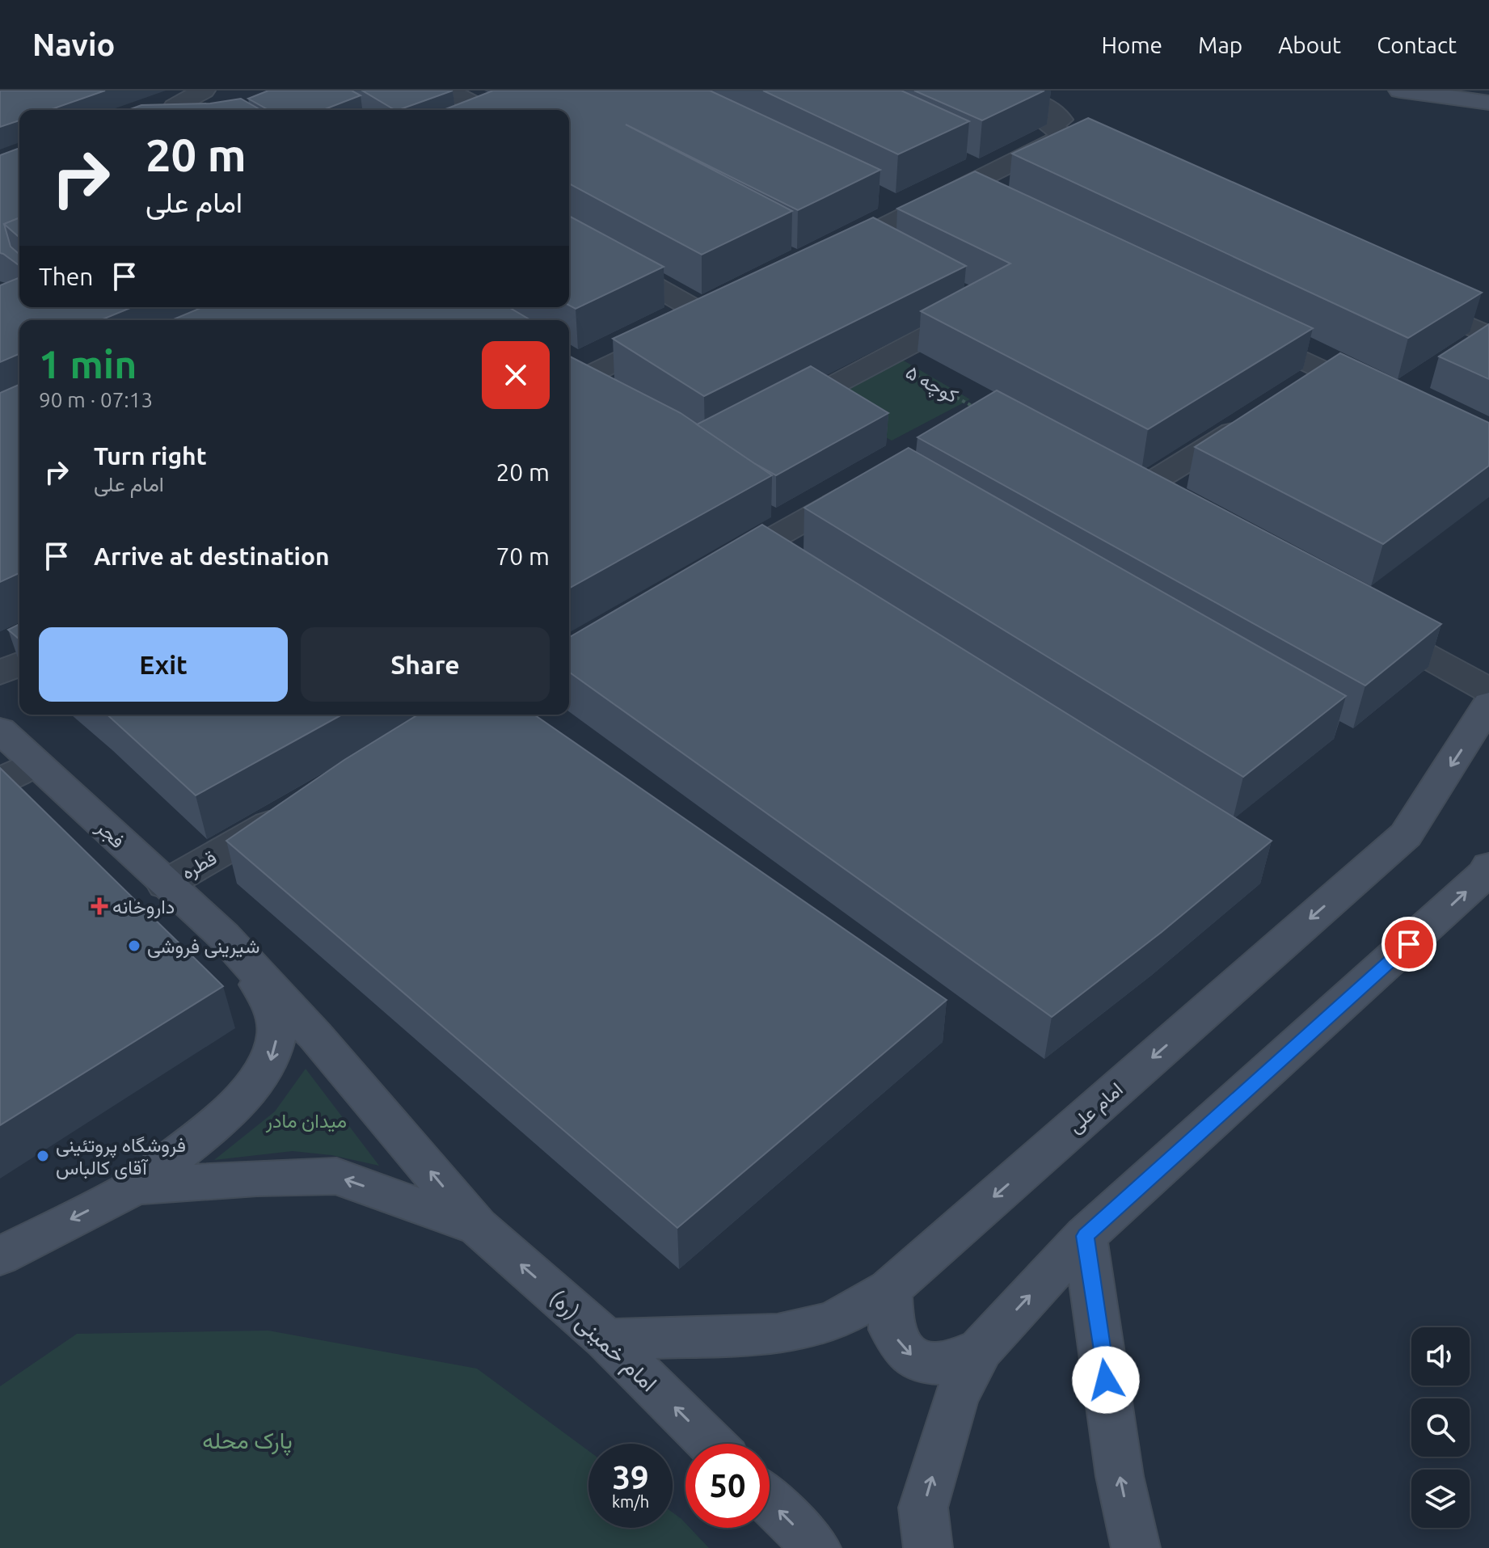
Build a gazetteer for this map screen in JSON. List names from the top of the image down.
{
  "streets": {
    "main road": ["فجر", "امام علی", "امام خمینی (ره)"],
    "street": ["قطره"],
    "path": ["کوچه ۵"]
  },
  "crossings": [
    ["فجر", "قطره"],
    ["امام علی", "امام خمینی (ره)"]
  ],
  "one_way": ["امام خمینی (ره)"],
  "parks": ["میدان مادر", "پارک محله"],
  "places": {
    "health": ["داروخانه"],
    "other": ["شیرینی فروشی", "فروشگاه پروتئینی آقای کالباس"]
  },
  "page": {
    "header": "Navio",
    "nav": [
      "Home",
      "Map",
      "About",
      "Contact"
    ],
    "turn": ["20 m", "امام علی"],
    "then": "Then",
    "heading": ["1 min", "90 m · 07:13"],
    "list": [
      {
        "name": "Turn right",
        "note": "امام علی",
        "value": "20 m"
      },
      {
        "name": "Arrive at destination",
        "value": "70 m"
      }
    ],
    "buttons": ["Exit", "Share"],
    "speed": "39 km/h",
    "limit": "50"
  }
}
